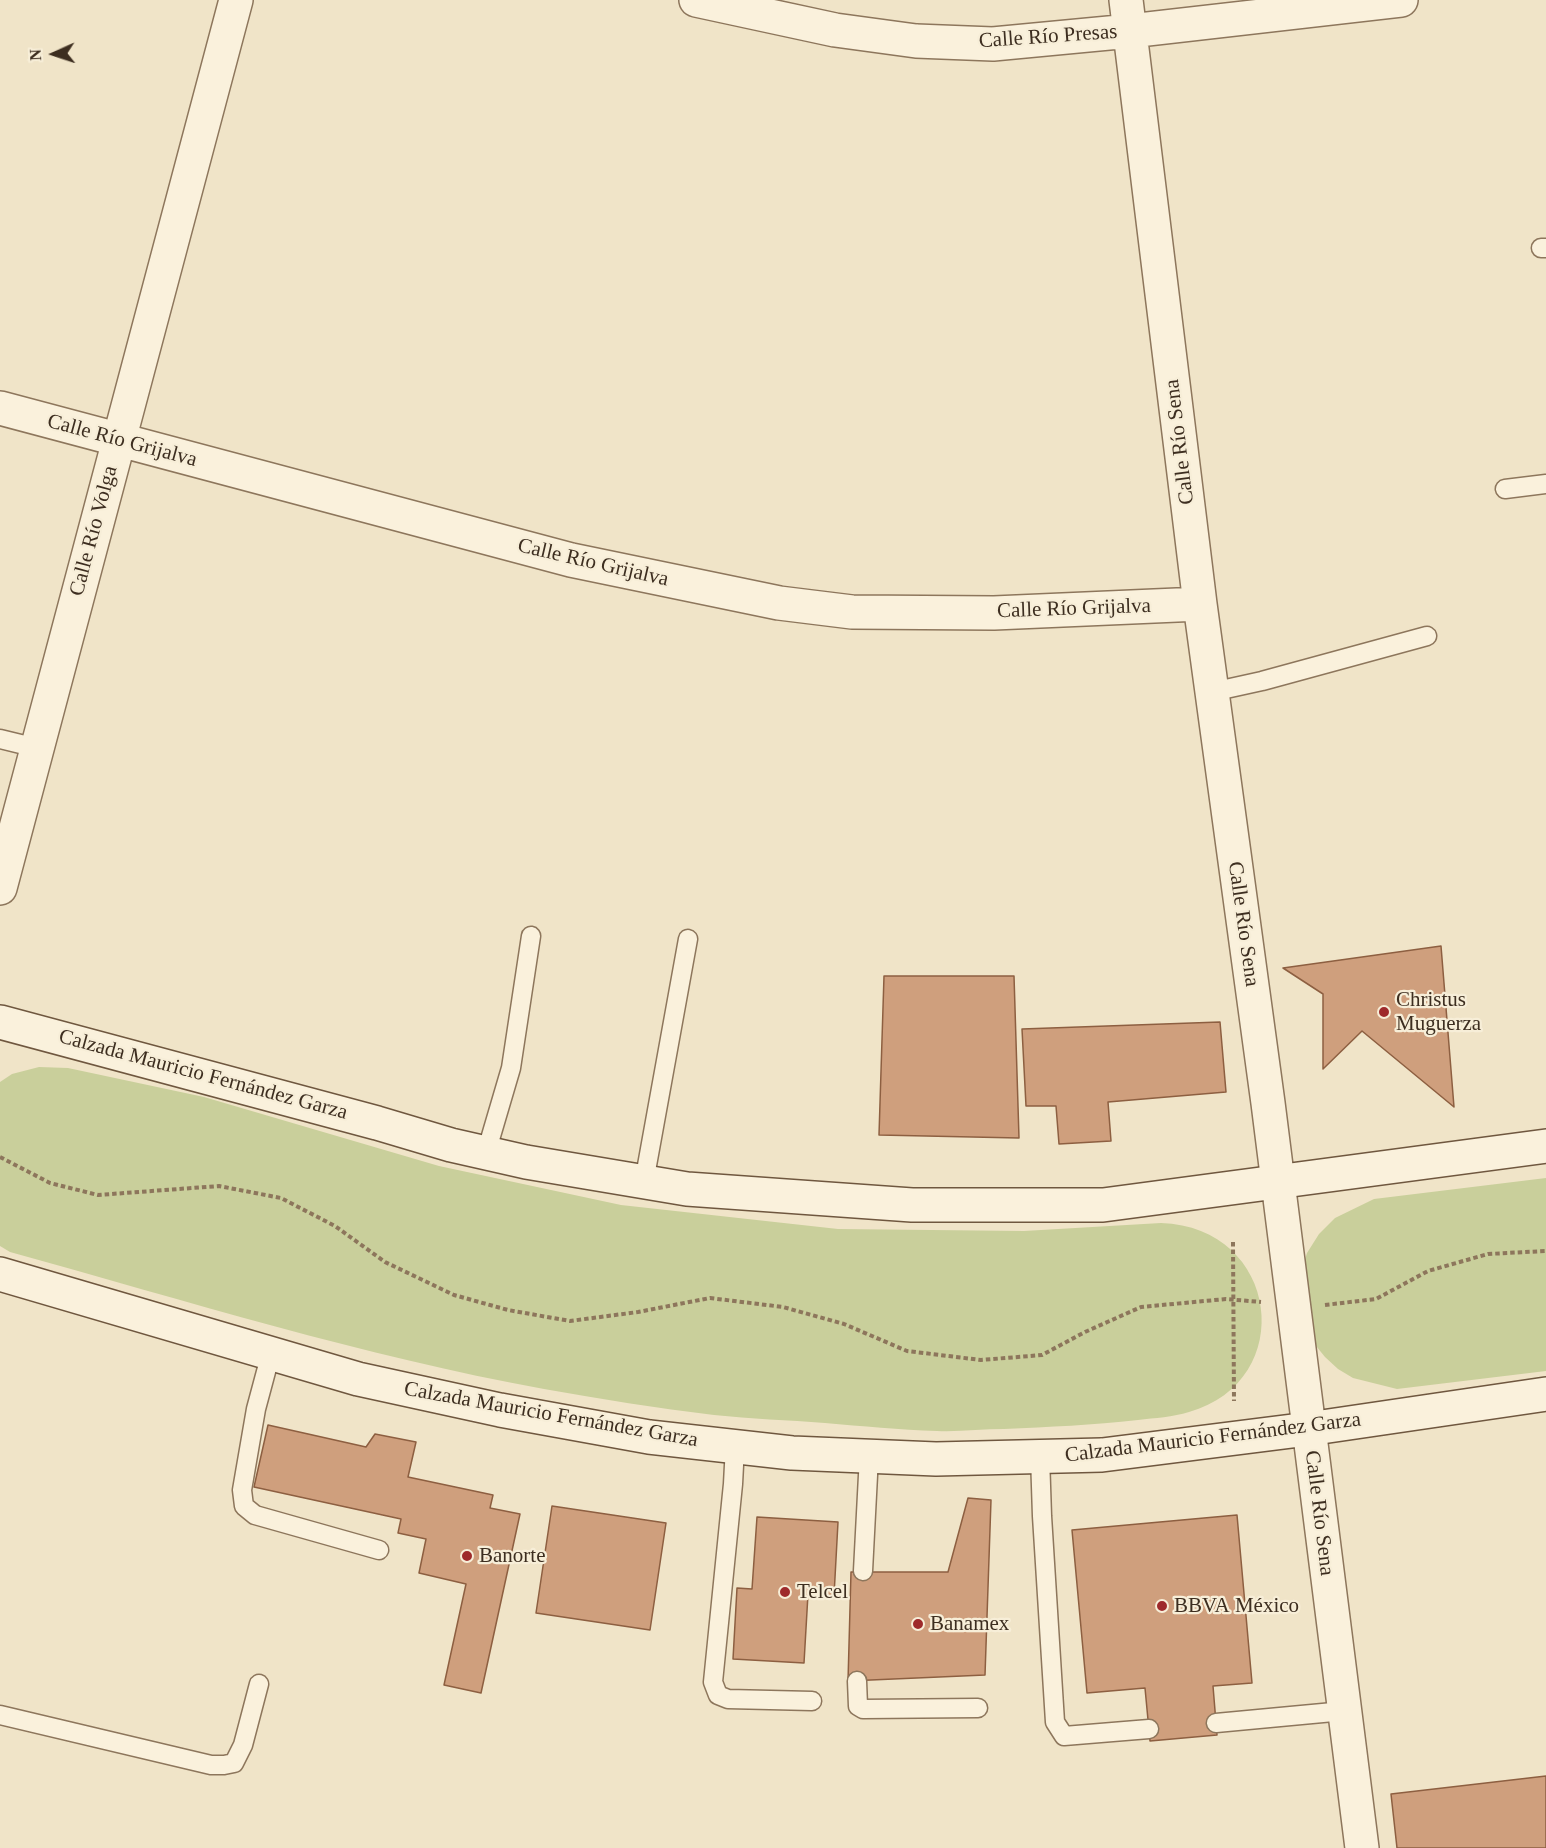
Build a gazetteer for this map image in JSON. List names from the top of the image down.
{
  "streets": {
    "street": [
      "Calle Río Presas",
      "Calle Río Grijalva",
      "Calle Río Sena",
      "Calle Río Volga",
      "Calzada Mauricio Fernández Garza"
    ]
  },
  "crossings": [
    ["Calle Río Presas", "Calle Río Sena"],
    ["Calle Río Grijalva", "Calle Río Sena"],
    ["Calle Río Grijalva", "Calle Río Volga"],
    ["Calle Río Sena", "Calzada Mauricio Fernández Garza"]
  ],
  "places": [
    "Christus Muguerza",
    "Banorte",
    "Telcel",
    "BBVA México",
    "Banamex"
  ],
  "north": "left"
}
